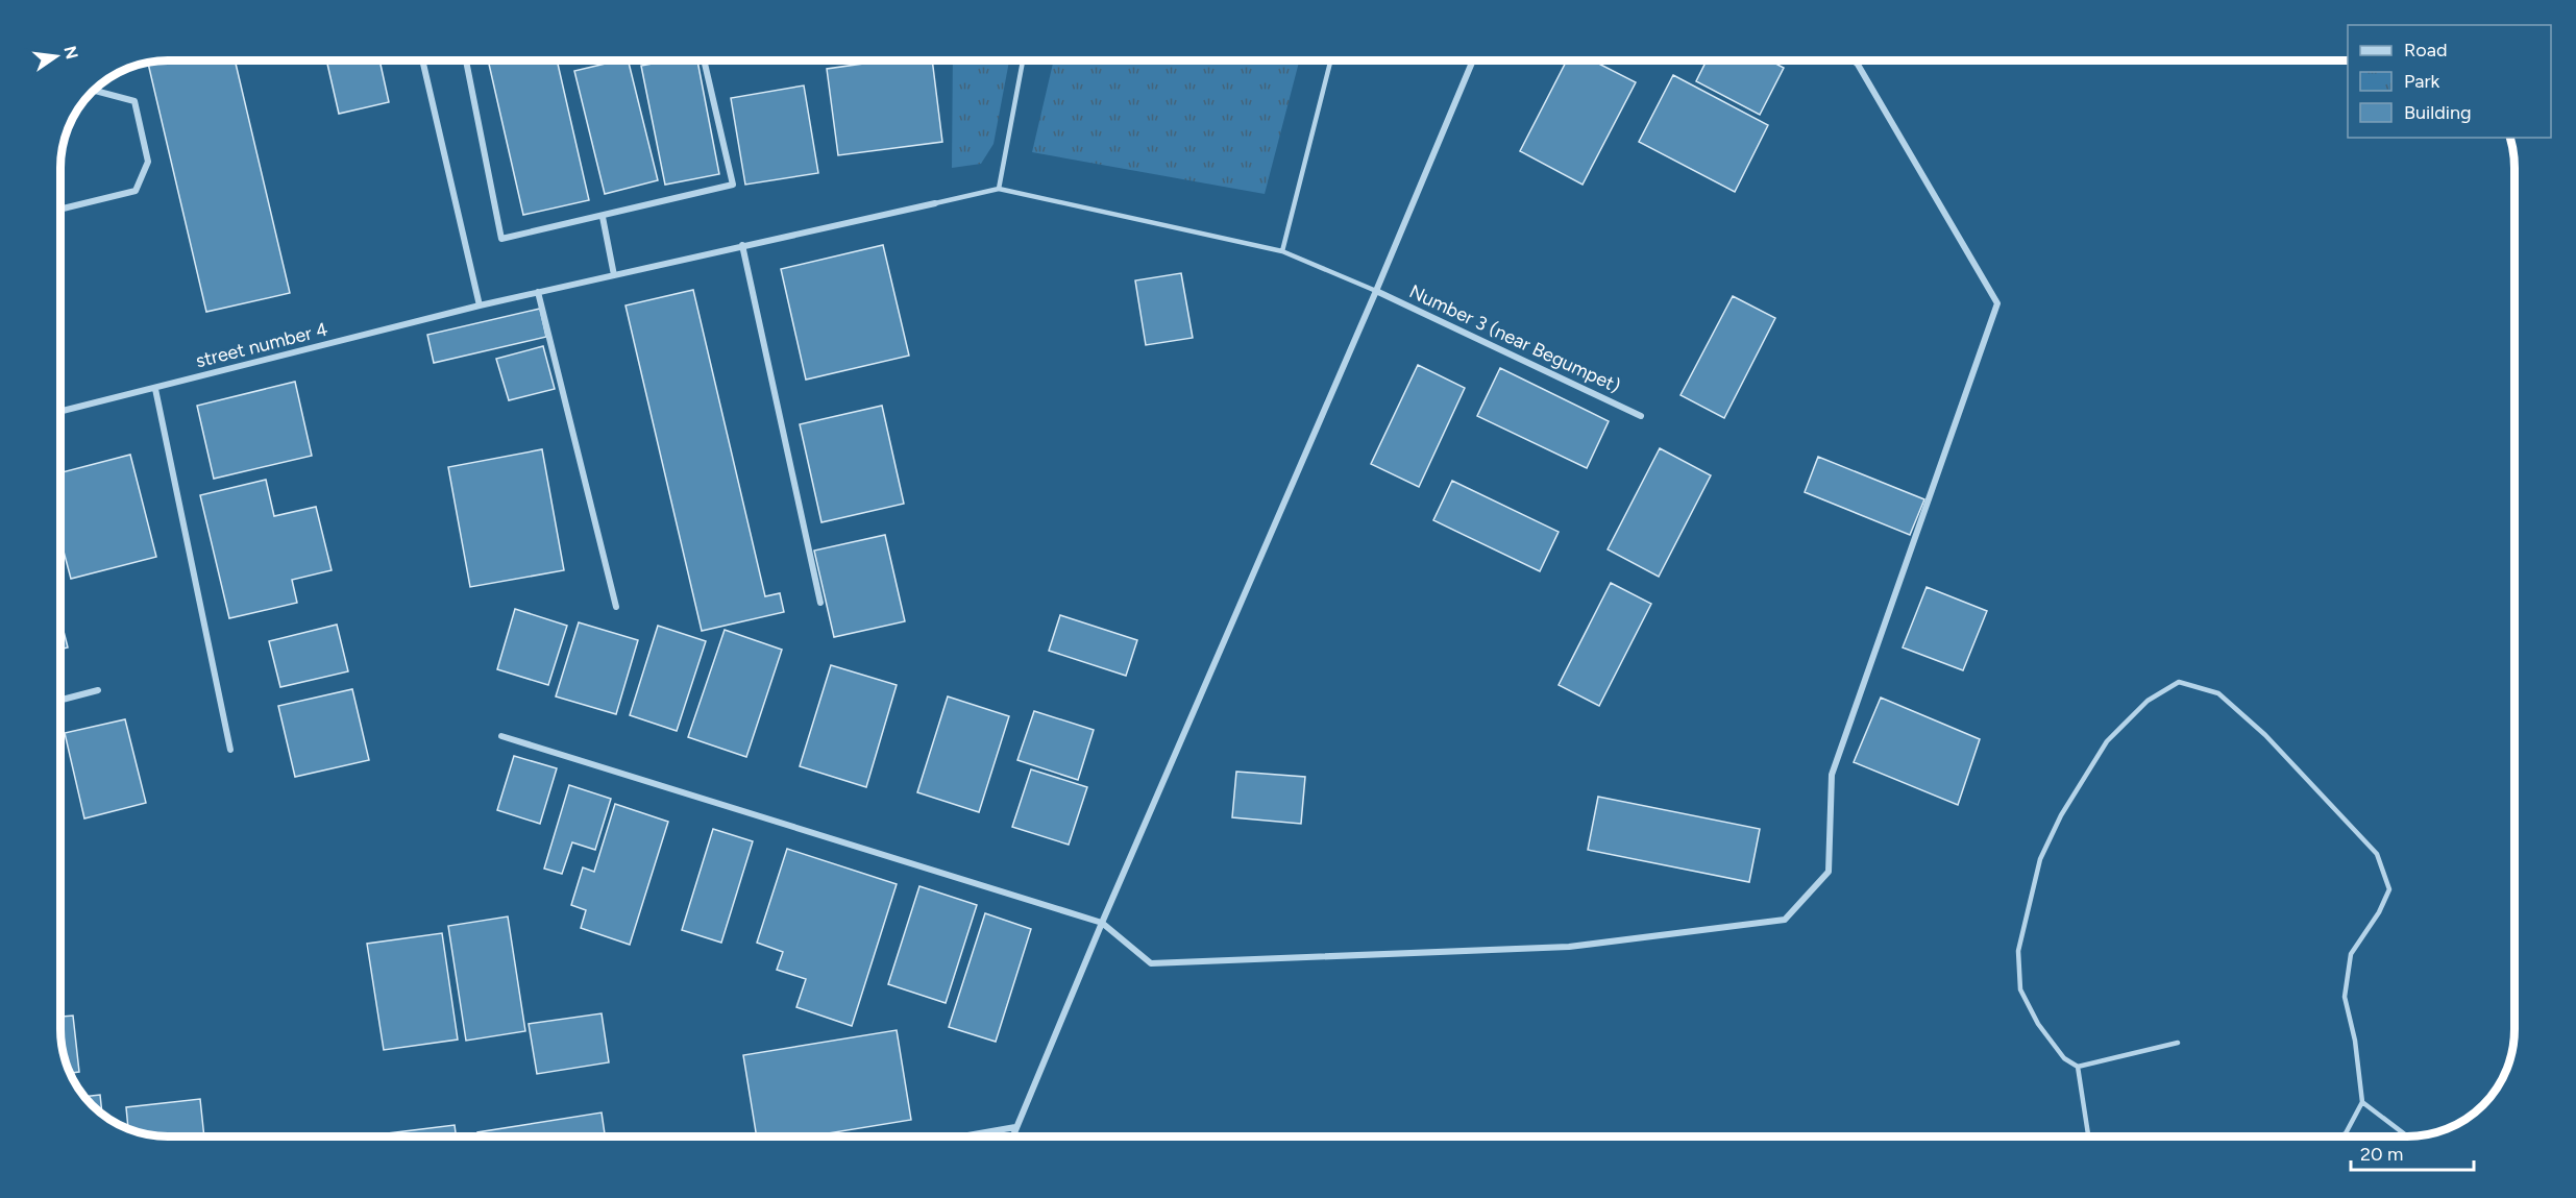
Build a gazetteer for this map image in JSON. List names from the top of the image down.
{
  "streets": {
    "street": ["Number 3 (near Begumpet)", "street number 4"]
  },
  "legend": ["Road", "Park", "Building"],
  "scale_bar": "20 m",
  "north": "right"
}
